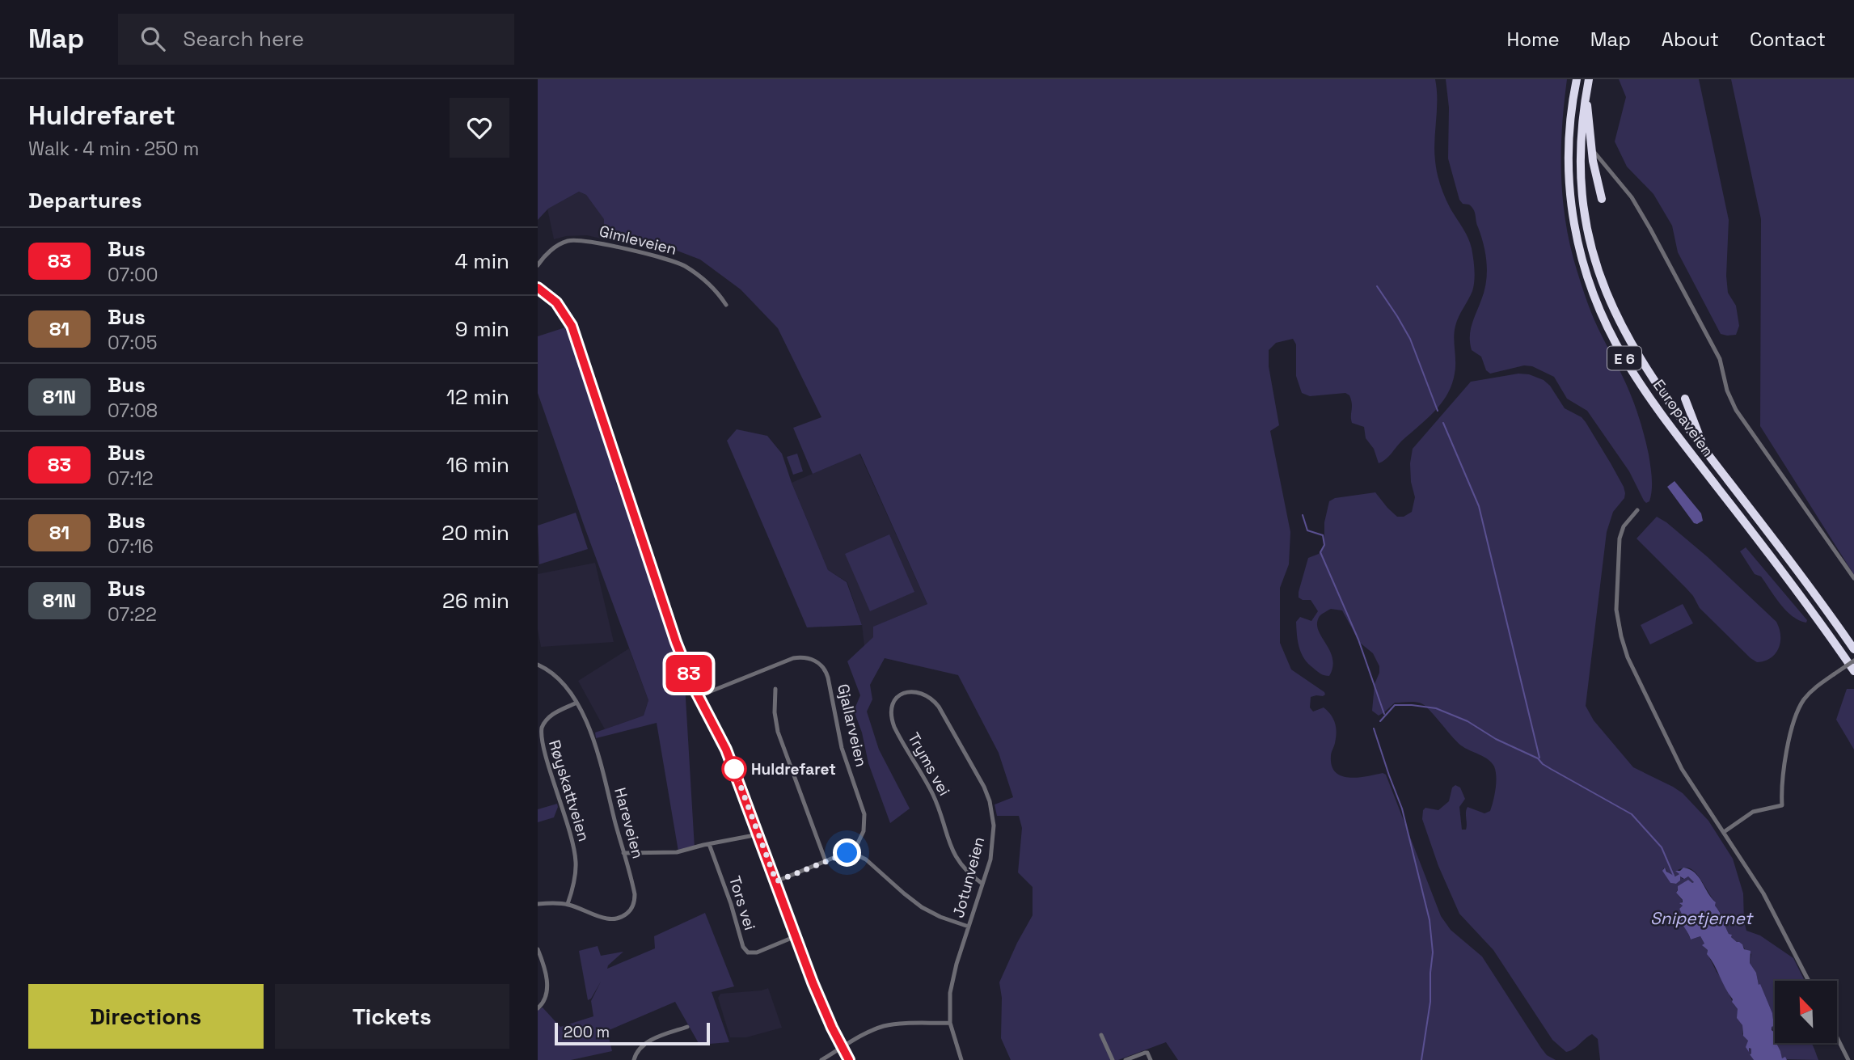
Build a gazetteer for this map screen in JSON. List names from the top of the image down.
{
  "streets": {
    "highway": ["E 6", "Europaveien"],
    "street": [
      "Gimleveien",
      "Gjallarveien",
      "Tryms vei",
      "Røyskattveien",
      "Hareveien",
      "Jotunveien",
      "Tors vei"
    ]
  },
  "crossings": [
    ["E 6", "Europaveien"],
    ["Tryms vei", "Jotunveien"],
    ["Røyskattveien", "Hareveien"]
  ],
  "water": ["Snipetjernet"],
  "places": ["Huldrefaret"],
  "lines": ["bus line 83"],
  "scale_bar": "200 m",
  "north": "top left",
  "page": {
    "header": "Map",
    "search": "Search here",
    "nav": [
      "Home",
      "Map",
      "About",
      "Contact"
    ],
    "heading": [
      ["Huldrefaret", "Walk · 4 min · 250 m"],
      "Departures"
    ],
    "on_map": "83",
    "list": [
      {
        "mark": "83",
        "name": "Bus",
        "note": "07:00",
        "value": "4 min"
      },
      {
        "mark": "81",
        "name": "Bus",
        "note": "07:05",
        "value": "9 min"
      },
      {
        "mark": "81N",
        "name": "Bus",
        "note": "07:08",
        "value": "12 min"
      },
      {
        "mark": "83",
        "name": "Bus",
        "note": "07:12",
        "value": "16 min"
      },
      {
        "mark": "81",
        "name": "Bus",
        "note": "07:16",
        "value": "20 min"
      },
      {
        "mark": "81N",
        "name": "Bus",
        "note": "07:22",
        "value": "26 min"
      }
    ],
    "buttons": ["Directions", "Tickets"],
    "scale": "200 m"
  }
}
